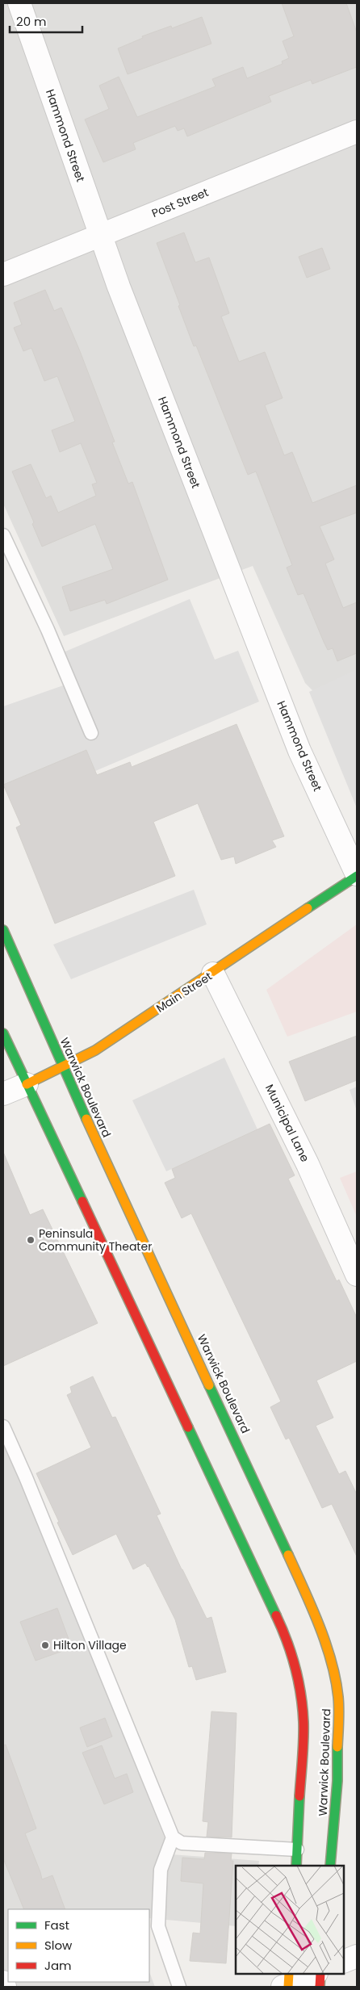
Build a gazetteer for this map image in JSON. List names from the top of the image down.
{
  "streets": {
    "main road": ["Main Street", "Warwick Boulevard"],
    "street": ["Hammond Street", "Post Street", "Municipal Lane"]
  },
  "crossings": [
    ["Hammond Street", "Post Street"],
    ["Hammond Street", "Main Street"],
    ["Main Street", "Warwick Boulevard"],
    ["Main Street", "Municipal Lane"]
  ],
  "places": ["Peninsula Community Theater", "Hilton Village"],
  "legend": ["Fast", "Slow", "Jam"],
  "scale_bar": "20 m"
}
